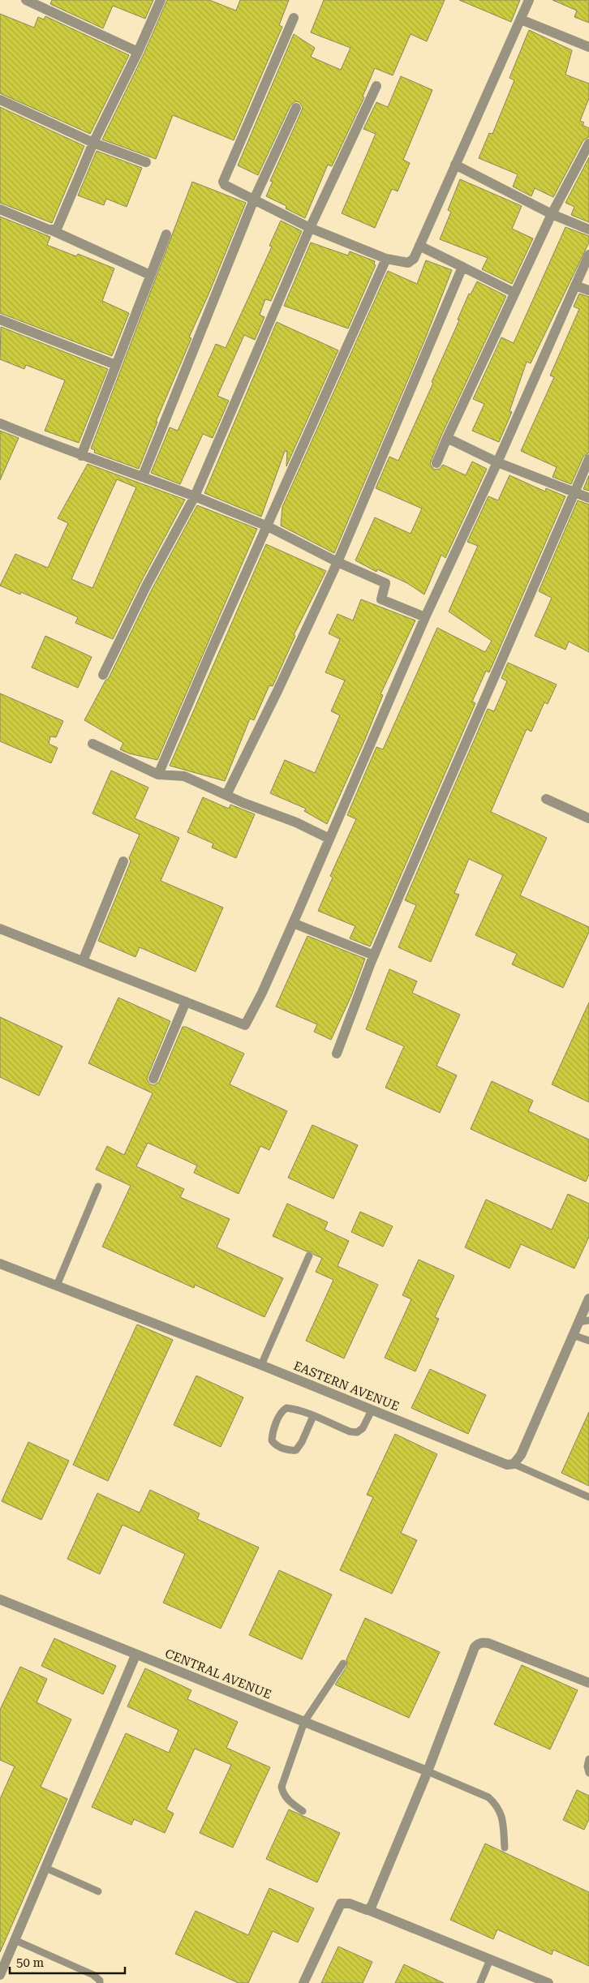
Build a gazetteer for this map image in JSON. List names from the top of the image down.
{
  "streets": {
    "street": ["EASTERN AVENUE", "CENTRAL AVENUE"]
  },
  "scale_bar": "50 m"
}
